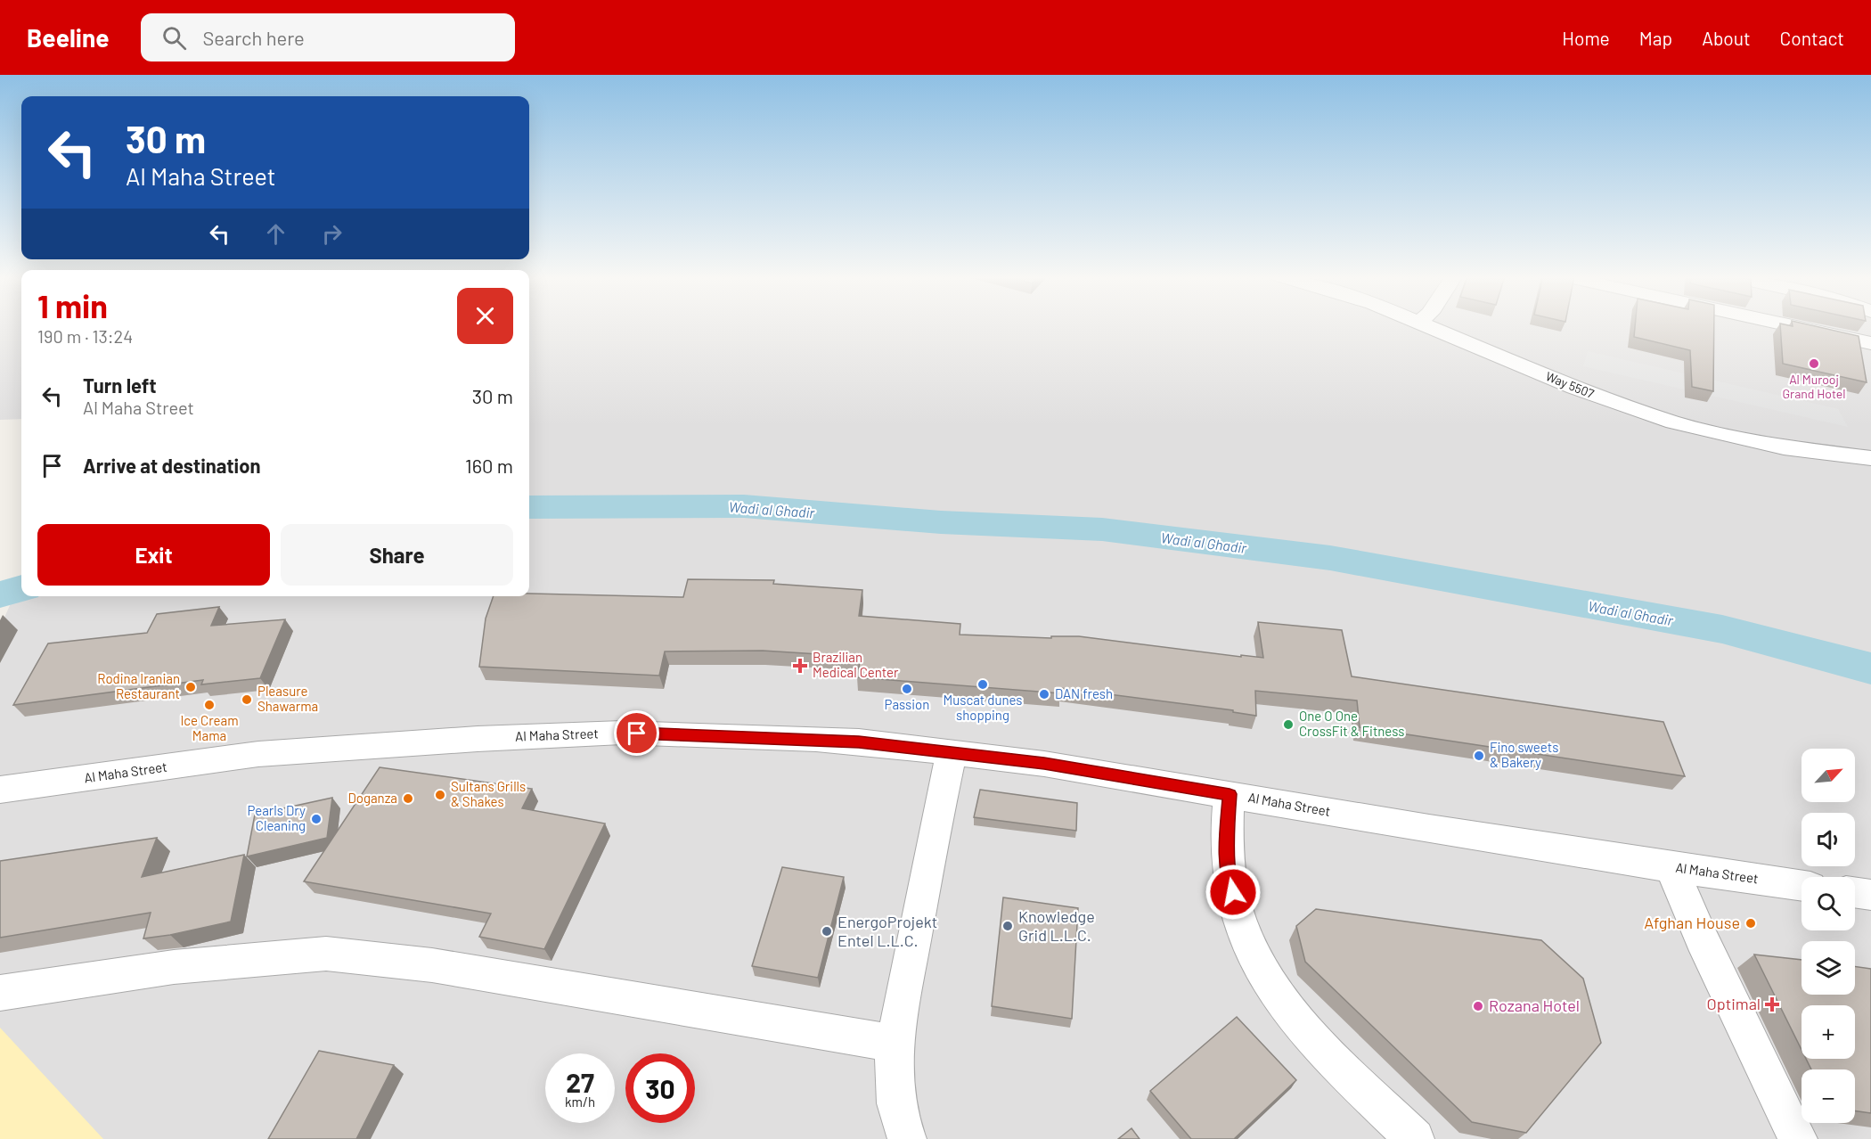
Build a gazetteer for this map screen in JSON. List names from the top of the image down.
{
  "streets": {
    "street": ["Way 5507", "Al Maha Street"]
  },
  "water": ["Wadi al Ghadir"],
  "places": {
    "other": [
      "Al Murooj Grand Hotel",
      "Muscat dunes shopping",
      "Rodina Iranian Restaurant",
      "Passion",
      "DAN fresh",
      "Pleasure Shawarma",
      "Ice Cream Mama",
      "One O One CrossFit & Fitness",
      "Fino sweets & Bakery",
      "Sultans Grills & Shakes",
      "Doganza",
      "Pearls Dry Cleaning",
      "Afghan House",
      "Knowledge Grid L.L.C.",
      "EnergoProjekt Entel L.L.C.",
      "Rozana Hotel"
    ],
    "health": ["Brazilian Medical Center", "Optimal"]
  },
  "north": "top right",
  "page": {
    "header": "Beeline",
    "search": "Search here",
    "nav": [
      "Home",
      "Map",
      "About",
      "Contact"
    ],
    "turn": ["30 m", "Al Maha Street"],
    "heading": ["1 min", "190 m · 13:24"],
    "list": [
      {
        "name": "Turn left",
        "note": "Al Maha Street",
        "value": "30 m"
      },
      {
        "name": "Arrive at destination",
        "value": "160 m"
      }
    ],
    "buttons": ["Exit", "Share"],
    "map_buttons": ["+", "−"],
    "speed": "27 km/h",
    "limit": "30"
  }
}
